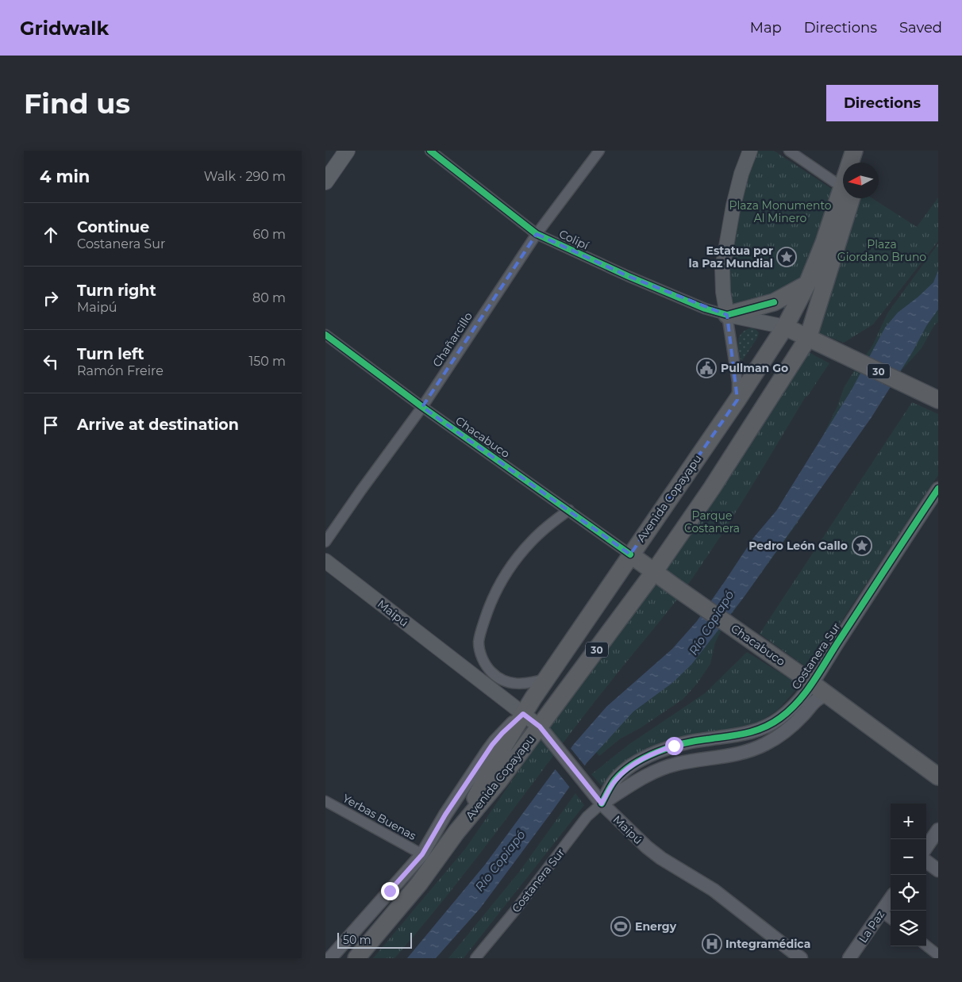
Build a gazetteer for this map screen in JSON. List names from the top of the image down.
{
  "streets": {
    "highway": ["30", "Chacabuco", "Avenida Copayapu"],
    "main road": ["Colipí", "Maipú"],
    "street": [
      "Chañarcillo",
      "Costanera Sur",
      "Yerbas Buenas",
      "La Paz"
    ]
  },
  "crossings": [
    ["Colipí", "Chañarcillo"],
    ["Colipí", "30"],
    ["Colipí", "Avenida Copayapu"],
    ["Chañarcillo", "Chacabuco"],
    ["30", "Avenida Copayapu"],
    ["Chacabuco", "Avenida Copayapu"],
    ["Chacabuco", "Costanera Sur"],
    ["Avenida Copayapu", "Maipú"],
    ["Maipú", "Costanera Sur"]
  ],
  "water": ["Río Copiapó"],
  "parks": ["Plaza Monumento Al Minero", "Plaza Giordano Bruno", "Parque Costanera"],
  "places": {
    "place": ["Estatua por la Paz Mundial", "Pedro León Gallo"],
    "public building": ["Pullman Go"],
    "sports": ["Energy"],
    "hospital": ["Integramédica"]
  },
  "scale_bar": "50 m",
  "north": "left",
  "page": {
    "header": "Gridwalk",
    "nav": ["Map", "Directions", "Saved"],
    "buttons": "Directions",
    "title": "Find us",
    "heading": ["4 min", "Walk · 290 m"],
    "list": [
      ["Continue", "Costanera Sur", "60 m"],
      ["Turn right", "Maipú", "80 m"],
      ["Turn left", "Ramón Freire", "150 m"],
      "Arrive at destination"
    ],
    "map_buttons": ["+", "−"],
    "scale": "50 m"
  }
}
